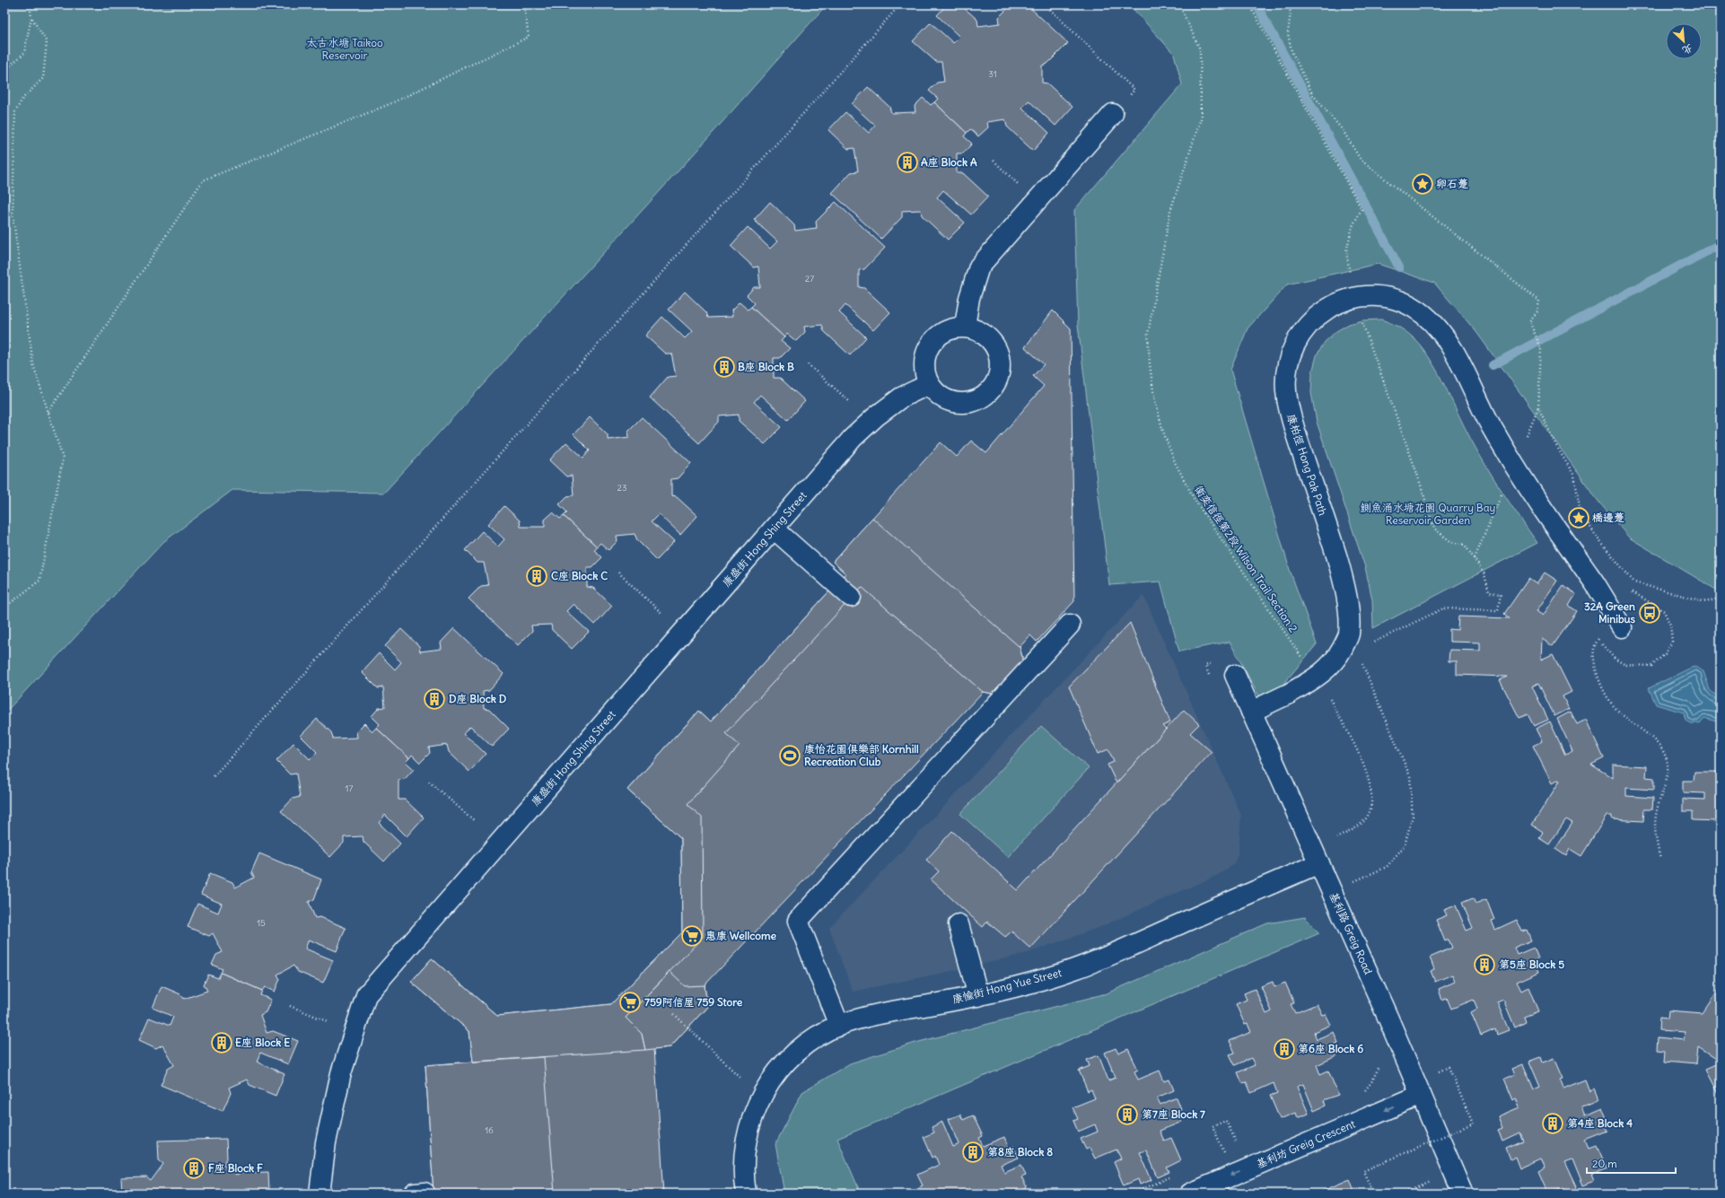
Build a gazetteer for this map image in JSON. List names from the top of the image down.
{
  "streets": {
    "street": [
      "康柏徑 Hong Pak Path",
      "康盛街 Hong Shing Street",
      "基利路 Greig Road",
      "康愉街 Hong Yue Street",
      "基利坊 Greig Crescent"
    ],
    "path": ["衛奕信徑第2段 Wilson Trail Section 2"]
  },
  "crossings": [
    ["康柏徑 Hong Pak Path", "基利路 Greig Road"],
    ["基利路 Greig Road", "康愉街 Hong Yue Street"],
    ["基利路 Greig Road", "基利坊 Greig Crescent"]
  ],
  "one_way": ["基利坊 Greig Crescent"],
  "parks": ["太古水塘 Taikoo Reservoir", "鰂魚涌水塘花園 Quarry Bay Reservoir Garden"],
  "places": {
    "building": [
      "A座 Block A",
      "B座 Block B",
      "C座 Block C",
      "D座 Block D",
      "第5座 Block 5",
      "E座 Block E",
      "第6座 Block 6",
      "第7座 Block 7",
      "第4座 Block 4",
      "第8座 Block 8",
      "F座 Block F"
    ],
    "place": ["卵石躉", "橋邊躉"],
    "bus stop": ["32A Green Minibus"],
    "sports": ["康怡花園俱樂部 Kornhill Recreation Club"],
    "supermarket": ["惠康 Wellcome", "759阿信屋 759 Store"]
  },
  "house_numbers": [
    "31",
    "27",
    "23",
    "17",
    "15",
    "16"
  ],
  "scale_bar": "20 m",
  "north": "bottom right"
}
